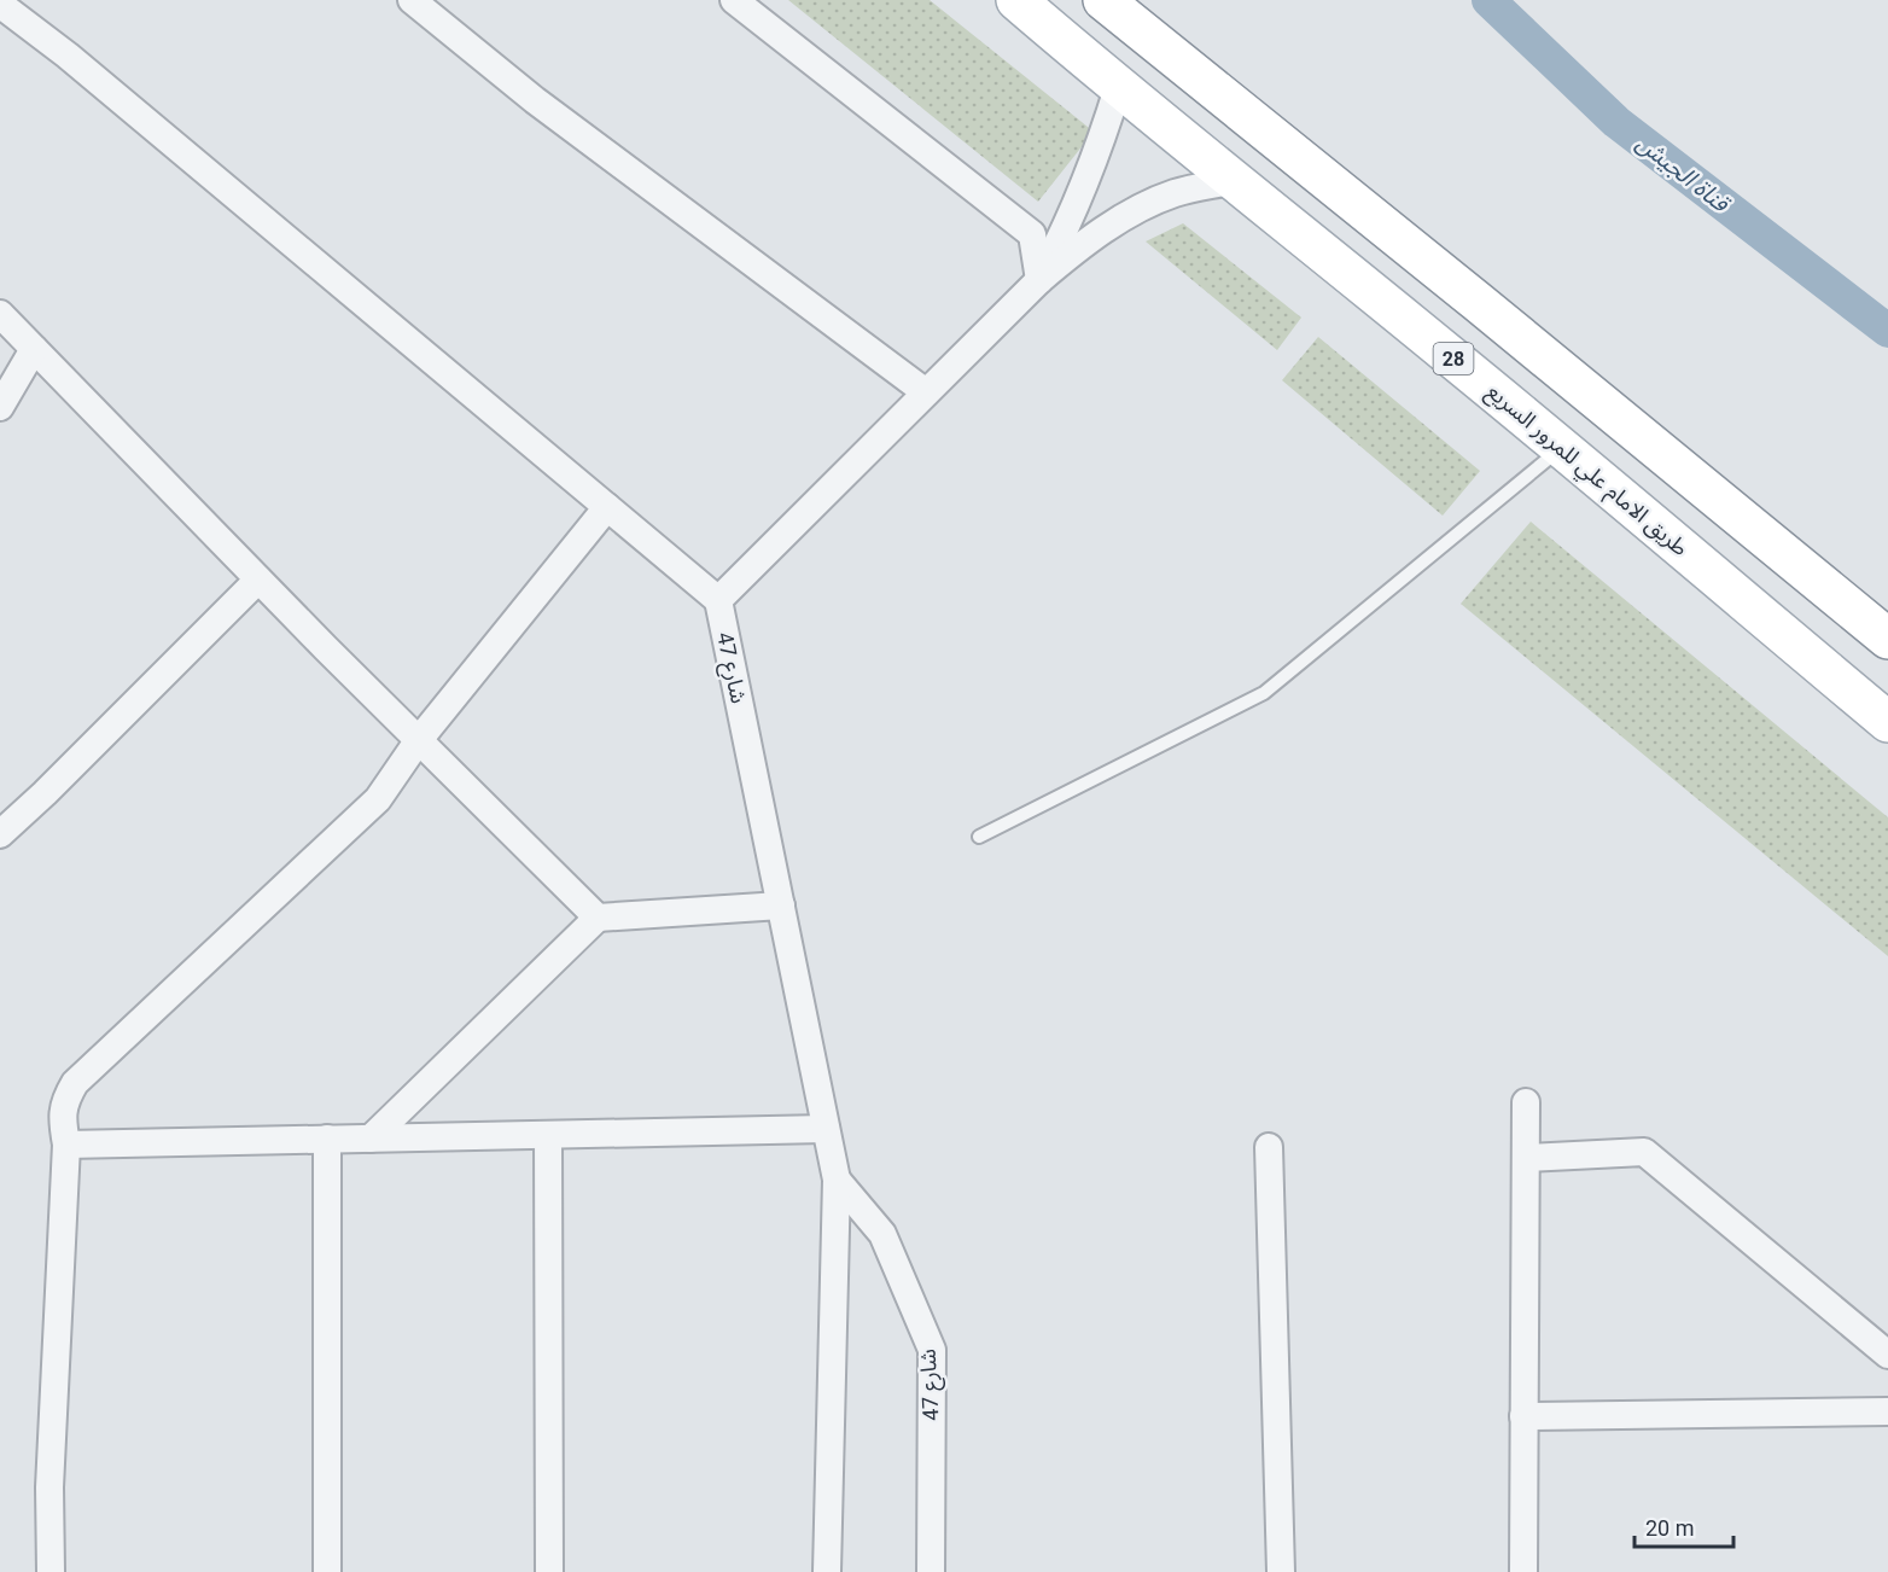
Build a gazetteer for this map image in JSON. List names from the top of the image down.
{
  "streets": {
    "main road": ["28", "طريق الامام علي للمرور السريع"],
    "street": ["شارع 47"]
  },
  "water": ["قناة الجيش"],
  "scale_bar": "20 m"
}
